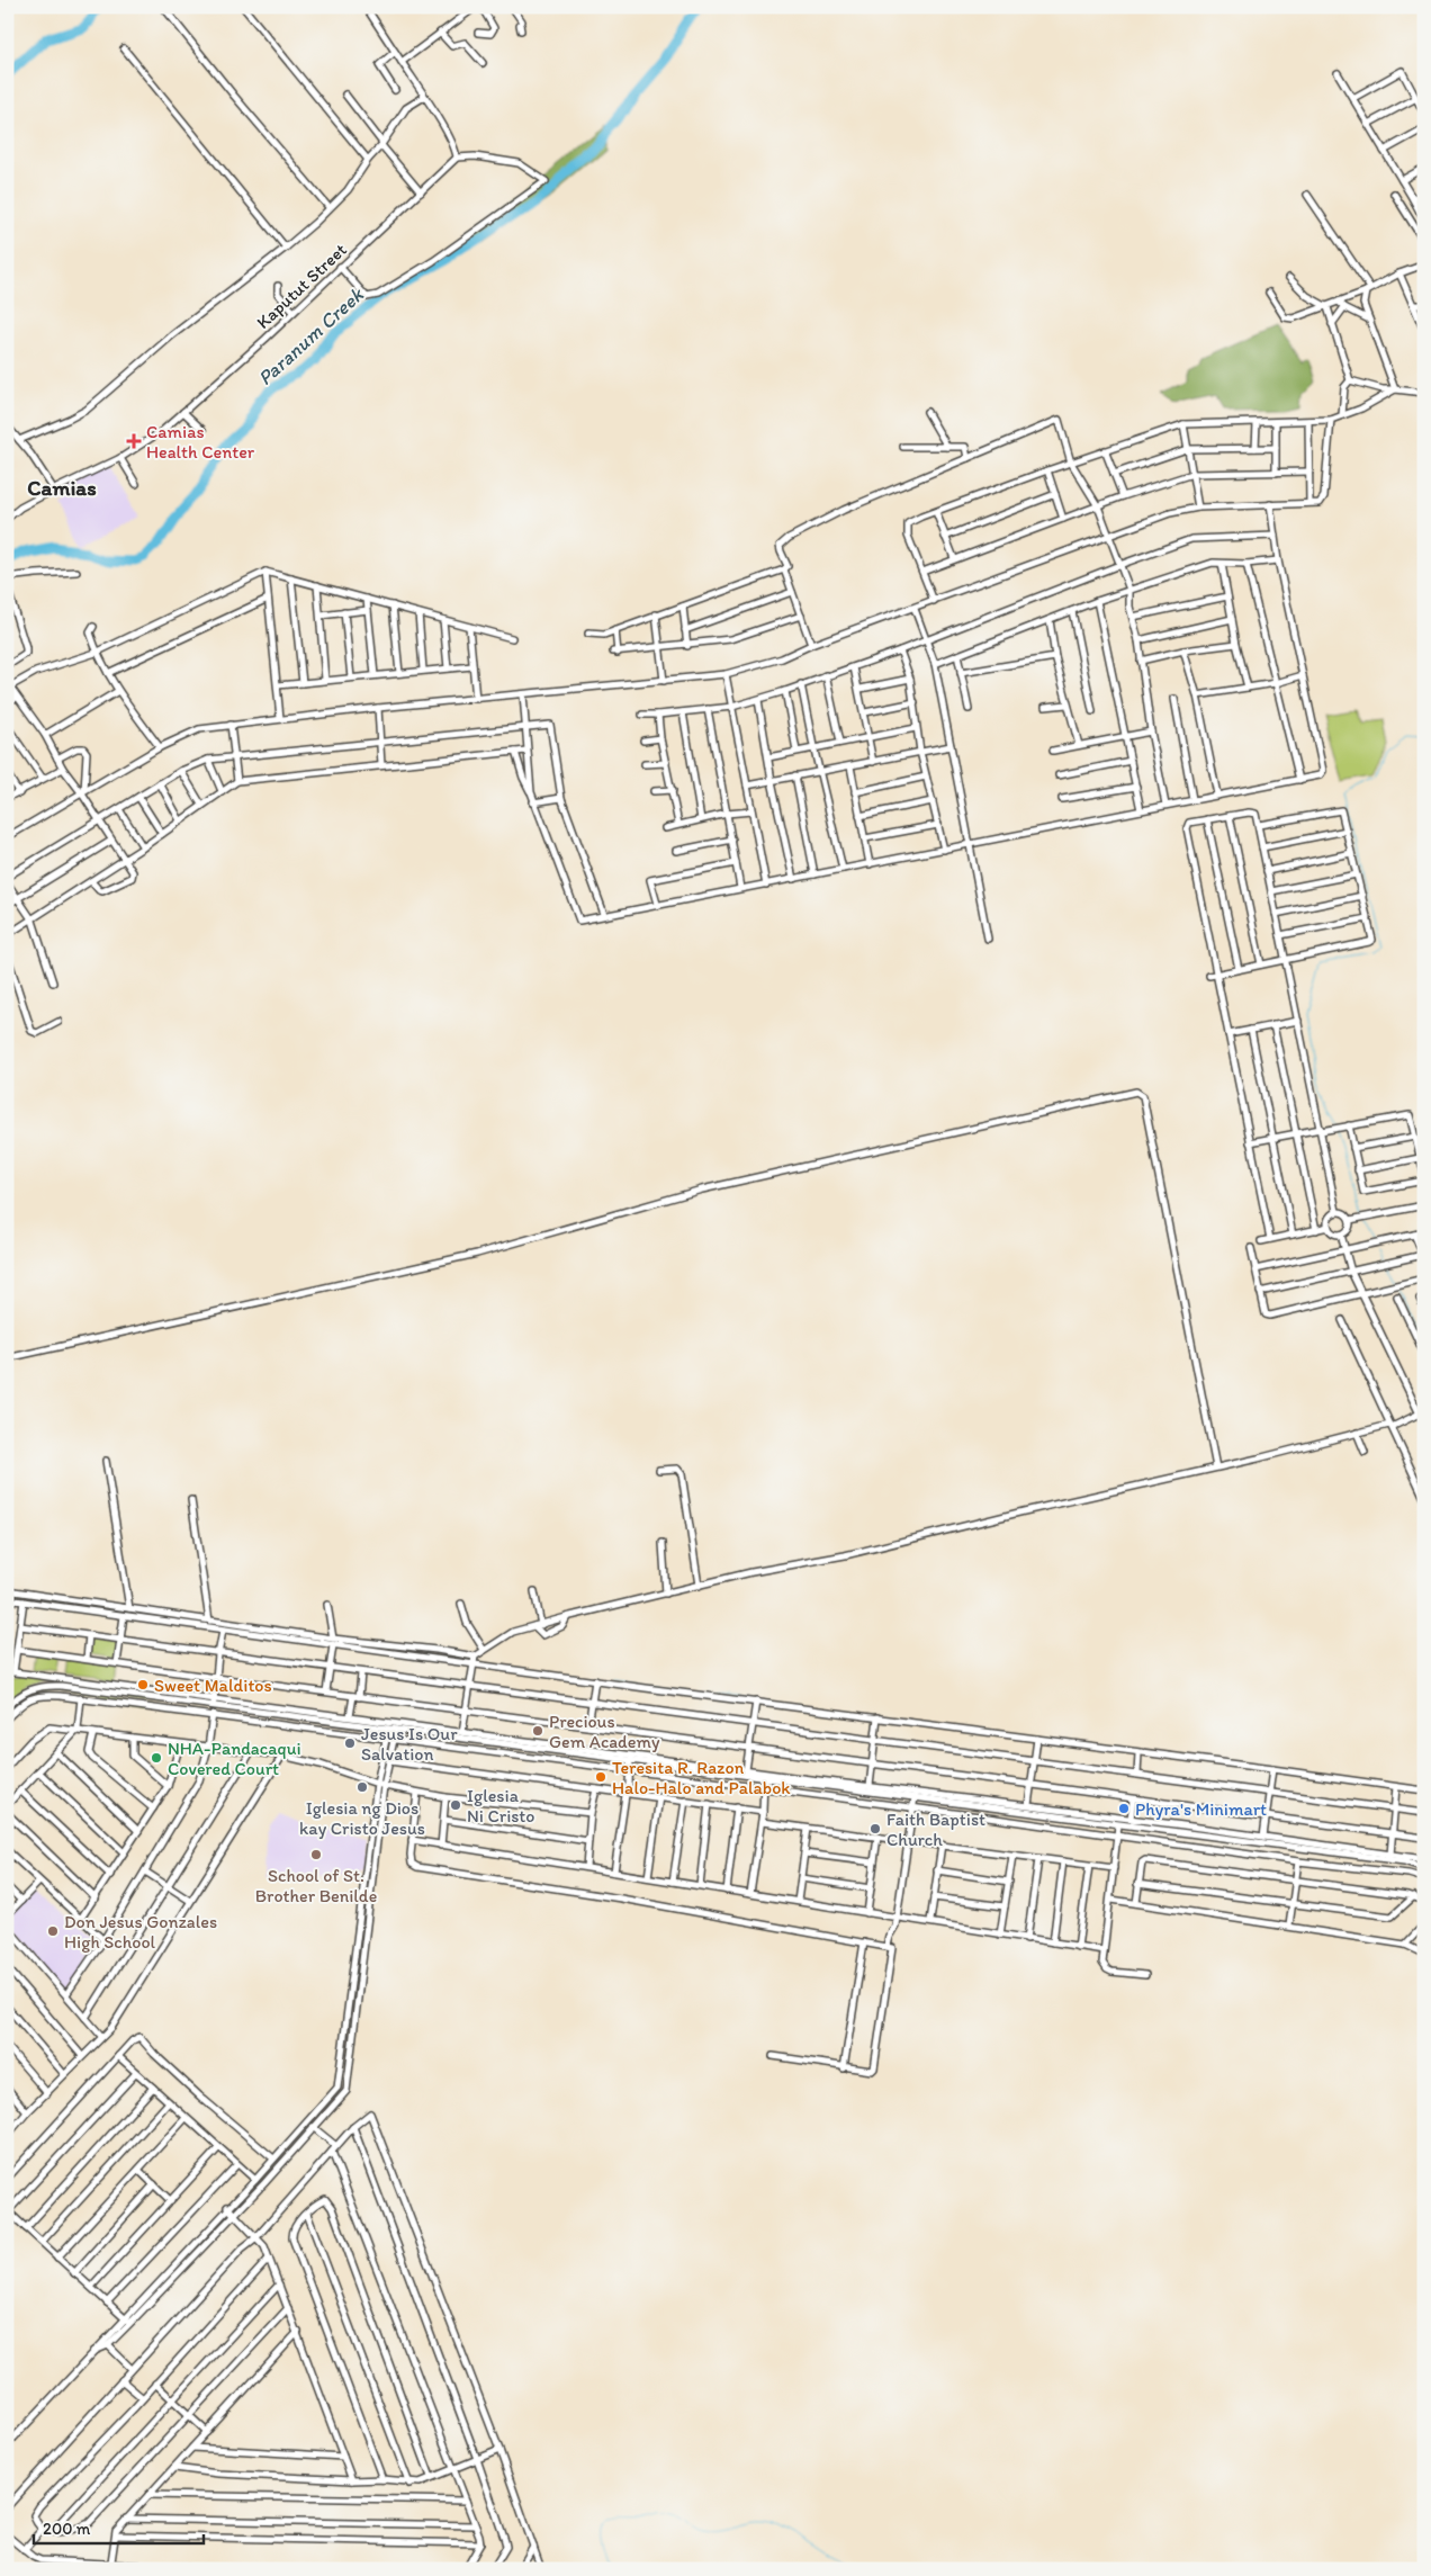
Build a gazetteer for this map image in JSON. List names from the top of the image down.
{
  "streets": {
    "street": ["Kaputut Street"]
  },
  "districts": ["Camias"],
  "water": ["Paranum Creek"],
  "places": {
    "health": ["Camias Health Center"],
    "other": [
      "Sweet Malditos",
      "Precious Gem Academy",
      "Jesus Is Our Salvation",
      "NHA-Pandacaqui Covered Court",
      "Teresita R. Razon Halo-Halo and Palabok",
      "Iglesia ng Dios kay Cristo Jesus",
      "Iglesia Ni Cristo",
      "Phyra's Minimart",
      "Faith Baptist Church",
      "School of St. Brother Benilde",
      "Don Jesus Gonzales High School"
    ]
  },
  "scale_bar": "200 m"
}
